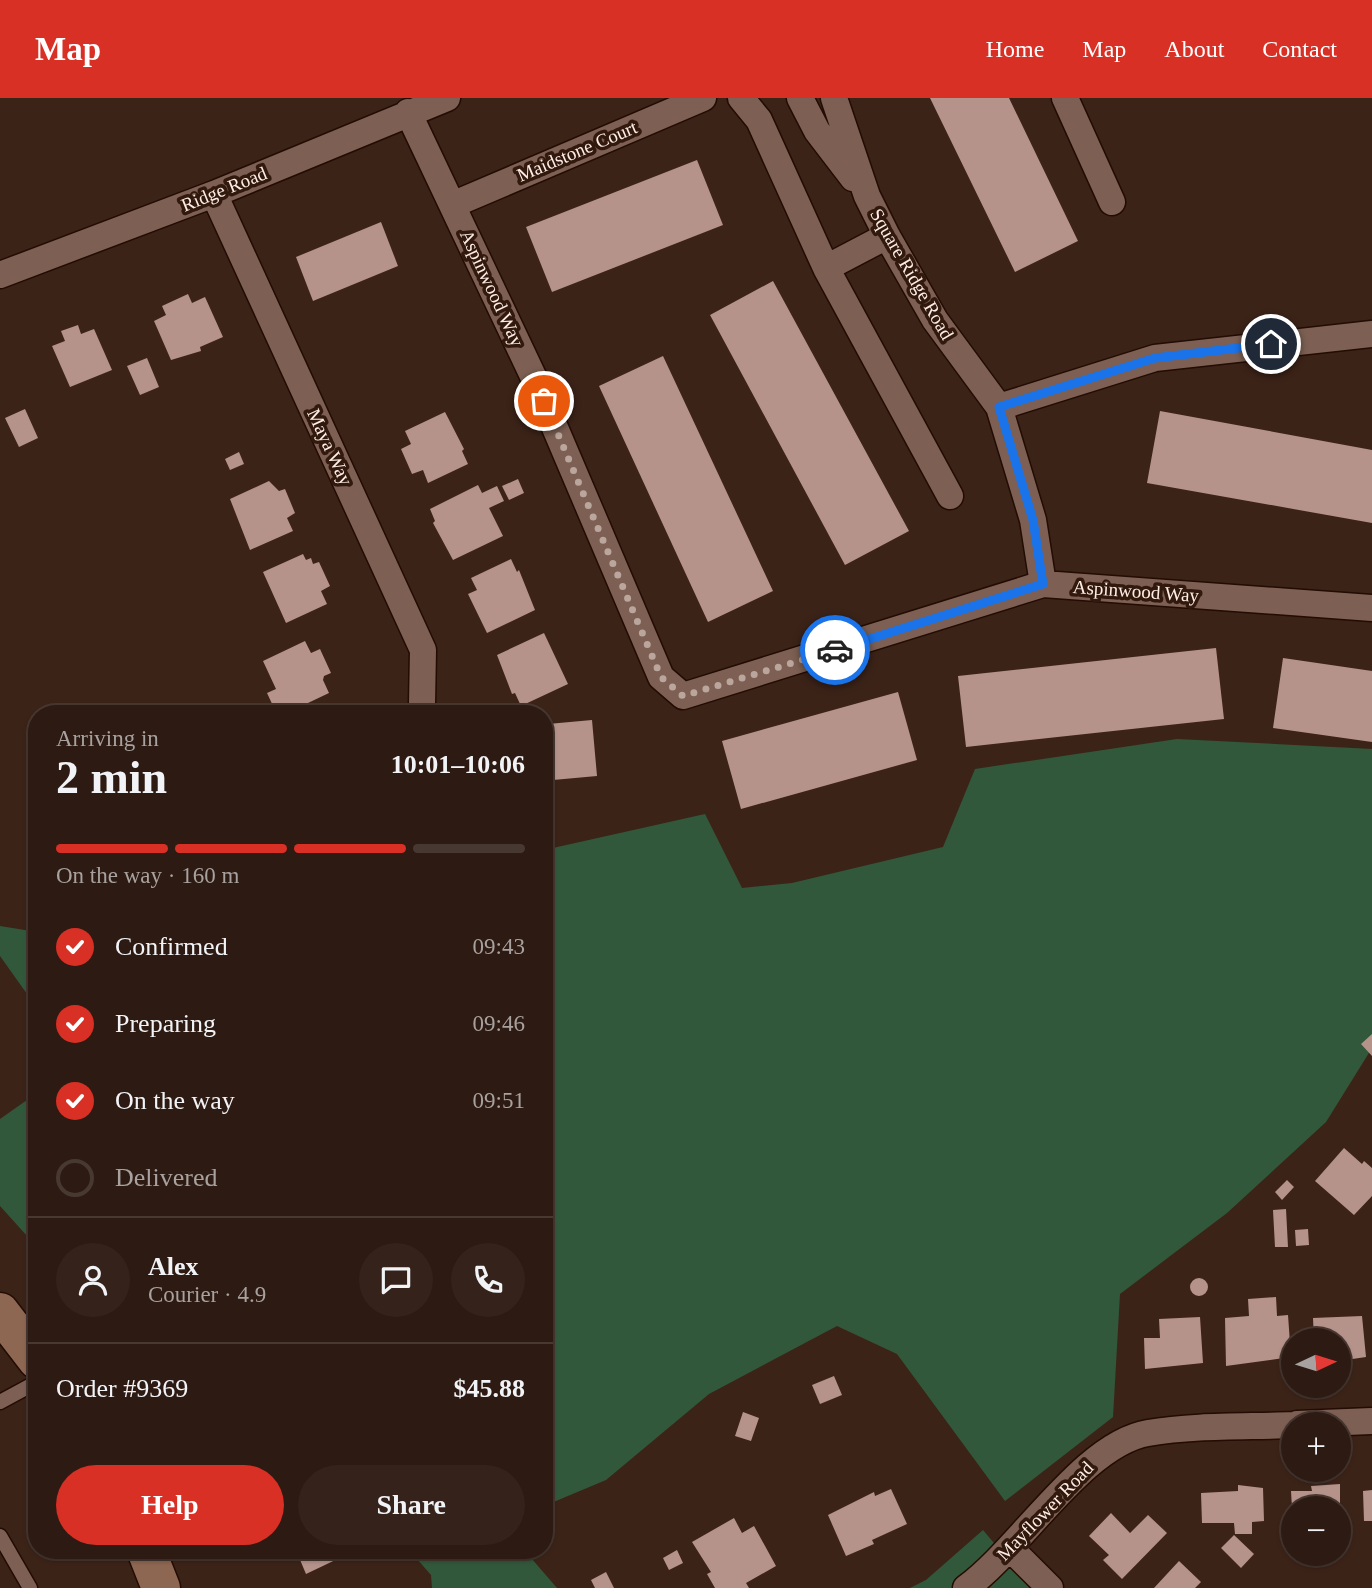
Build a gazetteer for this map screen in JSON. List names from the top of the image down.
{
  "streets": {
    "street": [
      "Maidstone Court",
      "Ridge Road",
      "Square Ridge Road",
      "Aspinwood Way",
      "Maya Way",
      "Mayflower Road"
    ]
  },
  "crossings": [
    ["Maidstone Court", "Aspinwood Way"],
    ["Ridge Road", "Aspinwood Way"],
    ["Ridge Road", "Maya Way"],
    ["Square Ridge Road", "Aspinwood Way"]
  ],
  "north": "right",
  "page": {
    "header": "Map",
    "nav": [
      "Home",
      "Map",
      "About",
      "Contact"
    ],
    "heading": ["2 min", "Arriving in", "10:01–10:06"],
    "panel": [
      "Alex",
      "Courier · 4.9",
      "Order #9369",
      "$45.88"
    ],
    "bar": "On the way · 160 m",
    "list": [
      ["Confirmed", "09:43"],
      ["Preparing", "09:46"],
      ["On the way", "09:51"],
      "Delivered"
    ],
    "map_buttons": ["+", "−"],
    "buttons": ["Help", "Share"]
  }
}
